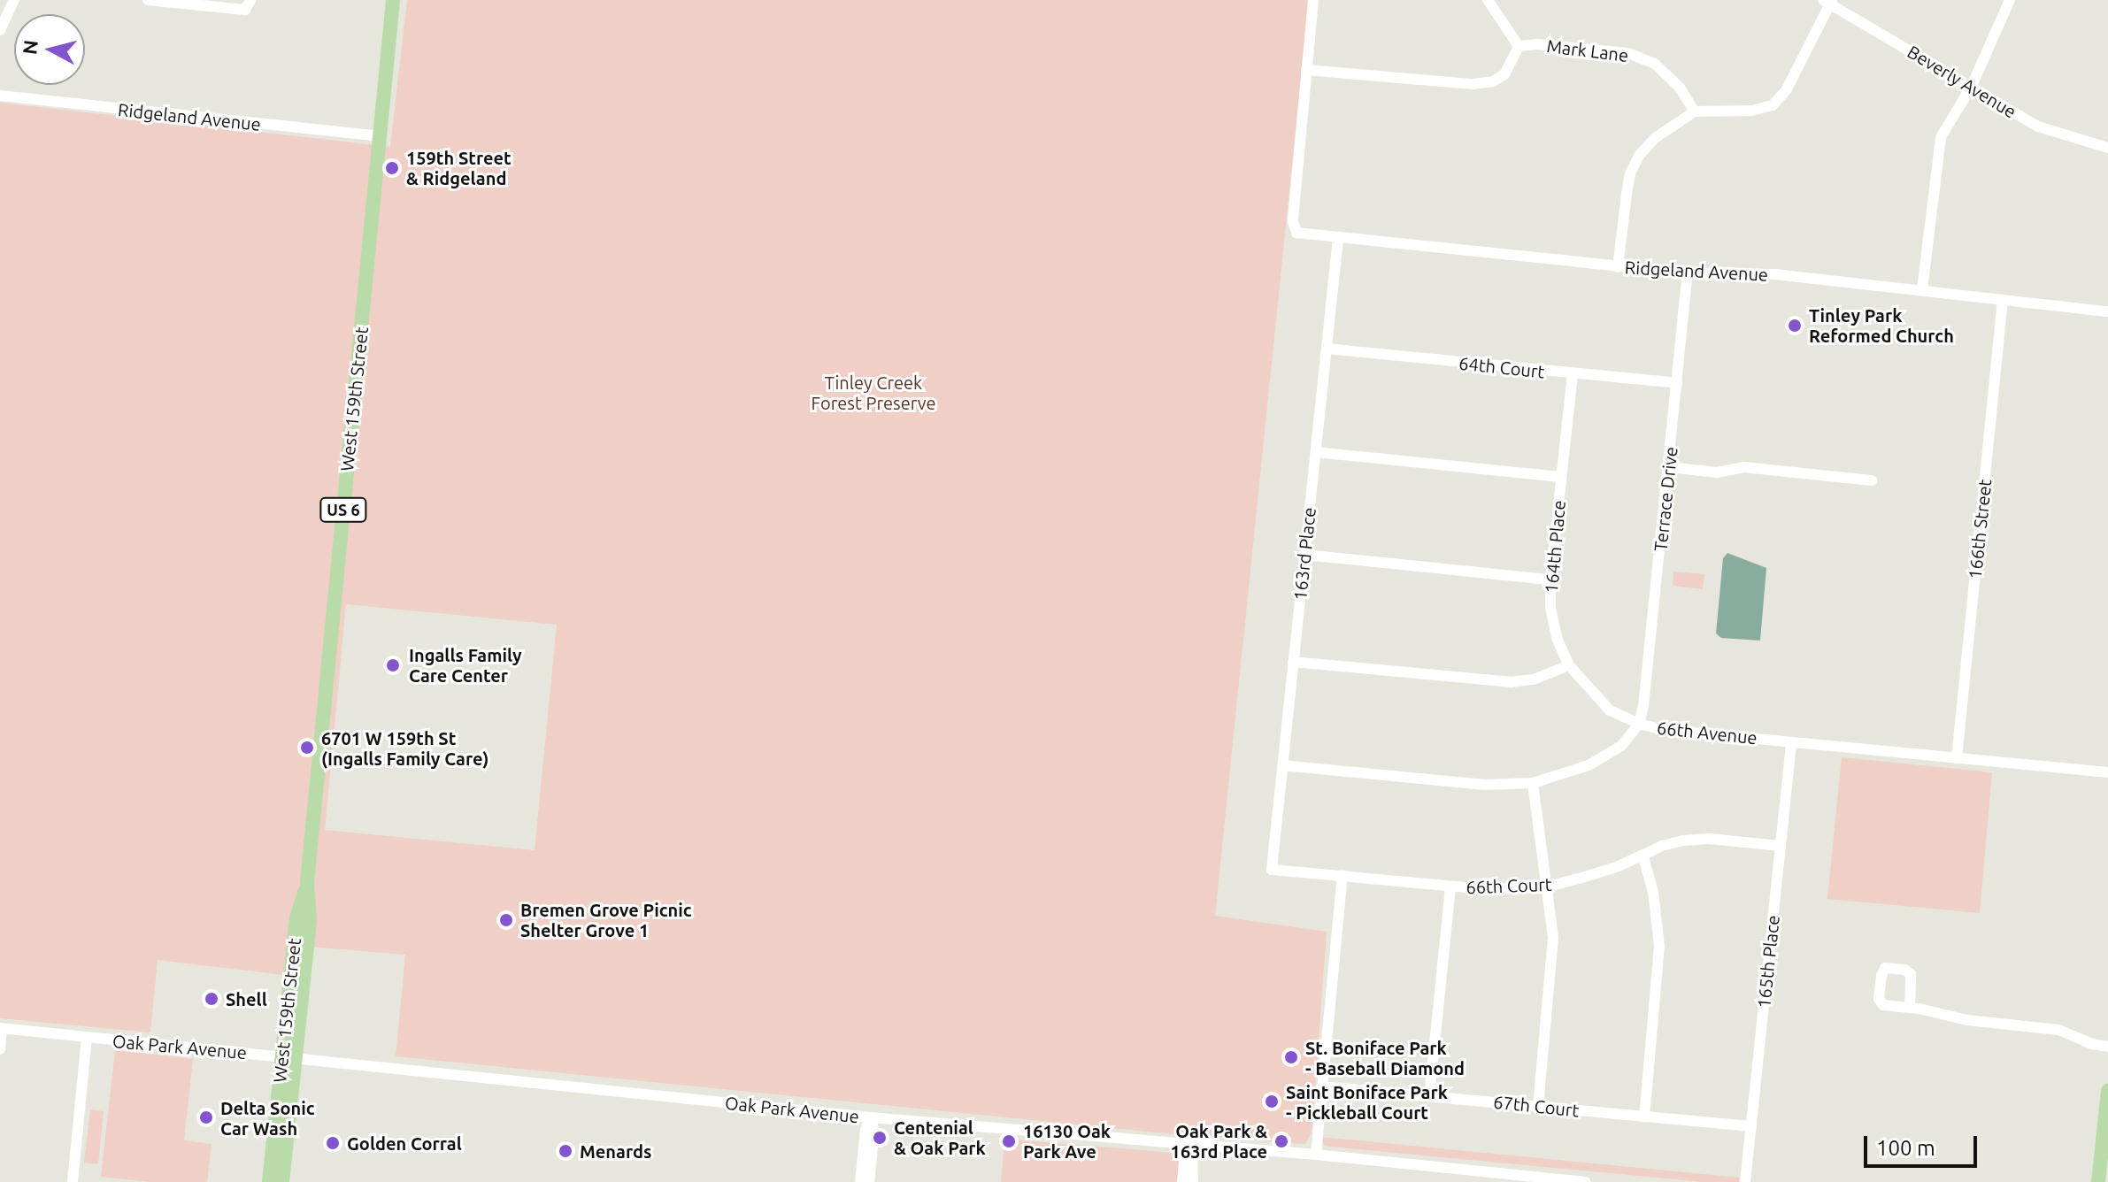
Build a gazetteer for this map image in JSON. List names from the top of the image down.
{
  "streets": {
    "main road": ["West 159th Street", "US 6"],
    "street": [
      "Mark Lane",
      "Beverly Avenue",
      "Ridgeland Avenue",
      "64th Court",
      "Terrace Drive",
      "166th Street",
      "164th Place",
      "163rd Place",
      "66th Avenue",
      "66th Court",
      "165th Place",
      "Oak Park Avenue",
      "67th Court"
    ]
  },
  "crossings": [
    ["Ridgeland Avenue", "West 159th Street"],
    ["Ridgeland Avenue", "Terrace Drive"],
    ["Ridgeland Avenue", "166th Street"],
    ["Ridgeland Avenue", "163rd Place"],
    ["64th Court", "Terrace Drive"],
    ["64th Court", "164th Place"],
    ["64th Court", "163rd Place"],
    ["West 159th Street", "Oak Park Avenue"],
    ["Terrace Drive", "164th Place"],
    ["Terrace Drive", "66th Avenue"],
    ["166th Street", "66th Avenue"],
    ["164th Place", "66th Avenue"],
    ["163rd Place", "66th Avenue"],
    ["163rd Place", "66th Court"],
    ["66th Avenue", "165th Place"],
    ["66th Court", "165th Place"],
    ["165th Place", "67th Court"]
  ],
  "parks": ["Tinley Creek Forest Preserve"],
  "places": [
    "159th Street & Ridgeland",
    "Tinley Park Reformed Church",
    "Ingalls Family Care Center",
    "6701 W 159th St (Ingalls Family Care)",
    "Bremen Grove Picnic Shelter Grove 1",
    "Shell",
    "St. Boniface Park - Baseball Diamond",
    "Saint Boniface Park - Pickleball Court",
    "Delta Sonic Car Wash",
    "Centenial & Oak Park",
    "16130 Oak Park Ave",
    "Oak Park & 163rd Place",
    "Golden Corral",
    "Menards"
  ],
  "scale_bar": "100 m",
  "north": "left"
}
